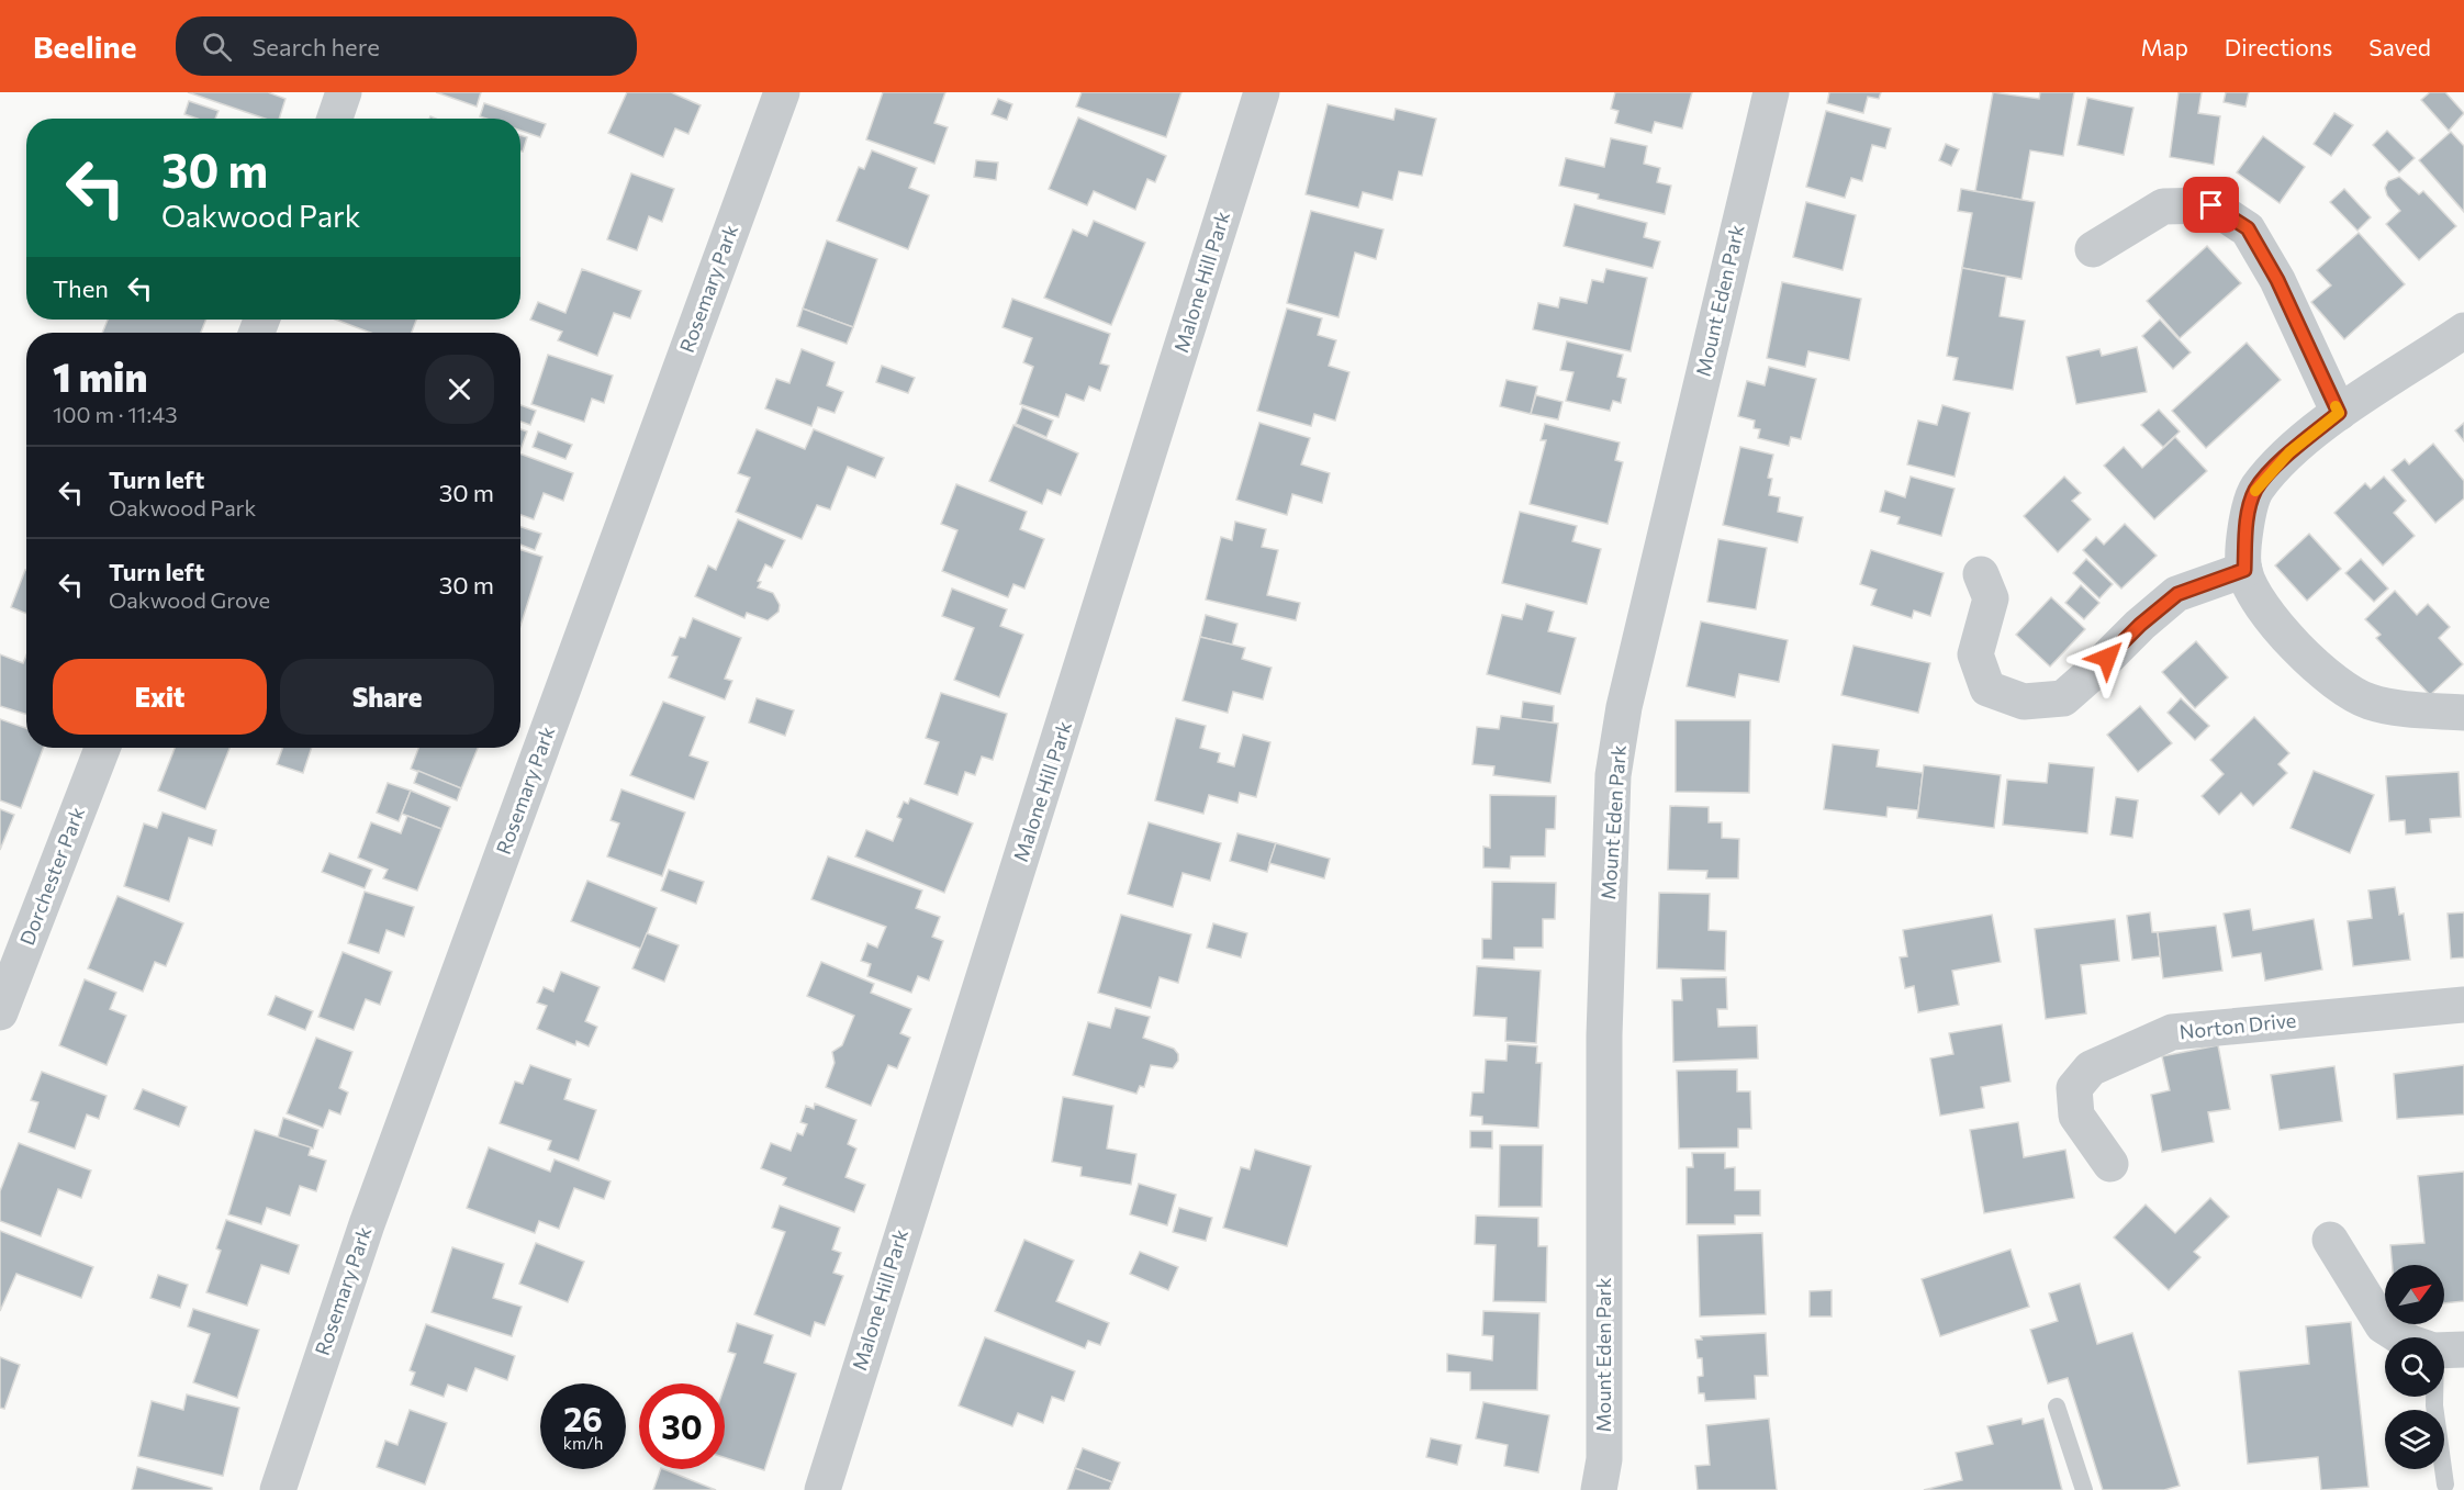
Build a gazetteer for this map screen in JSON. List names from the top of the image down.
{
  "streets": {
    "street": [
      "Malone Hill Park",
      "Rosemary Park",
      "Mount Eden Park",
      "Dorchester Park",
      "Norton Drive"
    ]
  },
  "north": "top right",
  "page": {
    "header": "Beeline",
    "search": "Search here",
    "nav": ["Map", "Directions", "Saved"],
    "turn": ["30 m", "Oakwood Park"],
    "then": "Then",
    "heading": ["1 min", "100 m · 11:43"],
    "list": [
      {
        "name": "Turn left",
        "note": "Oakwood Park",
        "value": "30 m"
      },
      {
        "name": "Turn left",
        "note": "Oakwood Grove",
        "value": "30 m"
      }
    ],
    "buttons": ["Exit", "Share"],
    "speed": "26 km/h",
    "limit": "30"
  }
}
